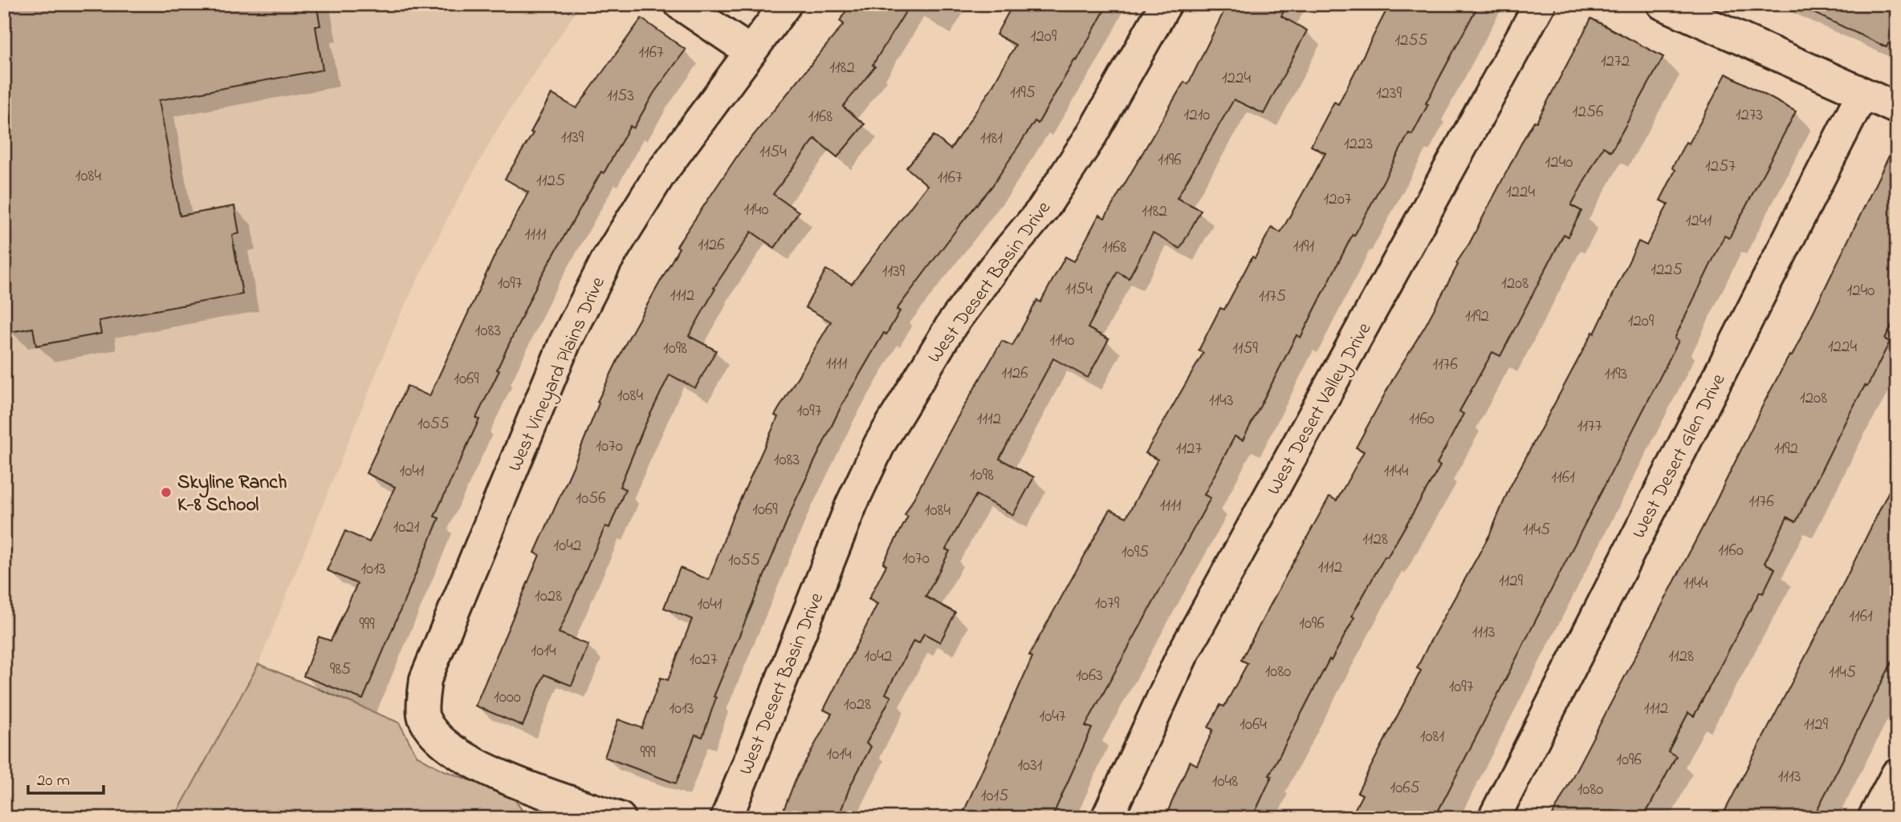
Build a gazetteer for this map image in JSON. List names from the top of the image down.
{
  "streets": {
    "street": [
      "West Desert Basin Drive",
      "West Vineyard Plains Drive",
      "West Desert Valley Drive",
      "West Desert Glen Drive"
    ]
  },
  "places": ["Skyline Ranch K-8 School"],
  "house_numbers": [
    "1209",
    "1255",
    "1167",
    "1272",
    "1182",
    "1224",
    "1195",
    "1239",
    "1153",
    "1256",
    "1210",
    "1273",
    "1168",
    "1139",
    "1181",
    "1223",
    "1154",
    "1196",
    "1240",
    "1257",
    "1084",
    "1167",
    "1125",
    "1224",
    "1207",
    "1140",
    "1182",
    "1241",
    "1111",
    "1126",
    "1191",
    "1168",
    "1225",
    "1139",
    "1097",
    "1208",
    "1154",
    "1240",
    "1112",
    "1175",
    "1192",
    "1209",
    "1083",
    "1140",
    "1224",
    "1098",
    "1159",
    "1111",
    "1176",
    "1126",
    "1193",
    "1069",
    "1084",
    "1208",
    "1143",
    "1097",
    "1112",
    "1160",
    "1055",
    "1177",
    "1070",
    "1127",
    "1192",
    "1083",
    "1041",
    "1144",
    "1098",
    "1161",
    "1056",
    "1176",
    "1111",
    "1069",
    "1084",
    "1021",
    "1145",
    "1128",
    "1042",
    "1160",
    "1095",
    "1070",
    "1055",
    "1112",
    "1013",
    "1129",
    "1144",
    "1028",
    "1079",
    "1041",
    "1161",
    "1096",
    "999",
    "1113",
    "1014",
    "1042",
    "1128",
    "1027",
    "985",
    "1080",
    "1145",
    "1063",
    "1097",
    "1000",
    "1028",
    "1013",
    "1112",
    "1047",
    "1064",
    "1129",
    "1081",
    "999",
    "1014",
    "1096",
    "1031",
    "1113",
    "1048",
    "1065",
    "1080",
    "1015"
  ],
  "scale_bar": "20 m"
}
